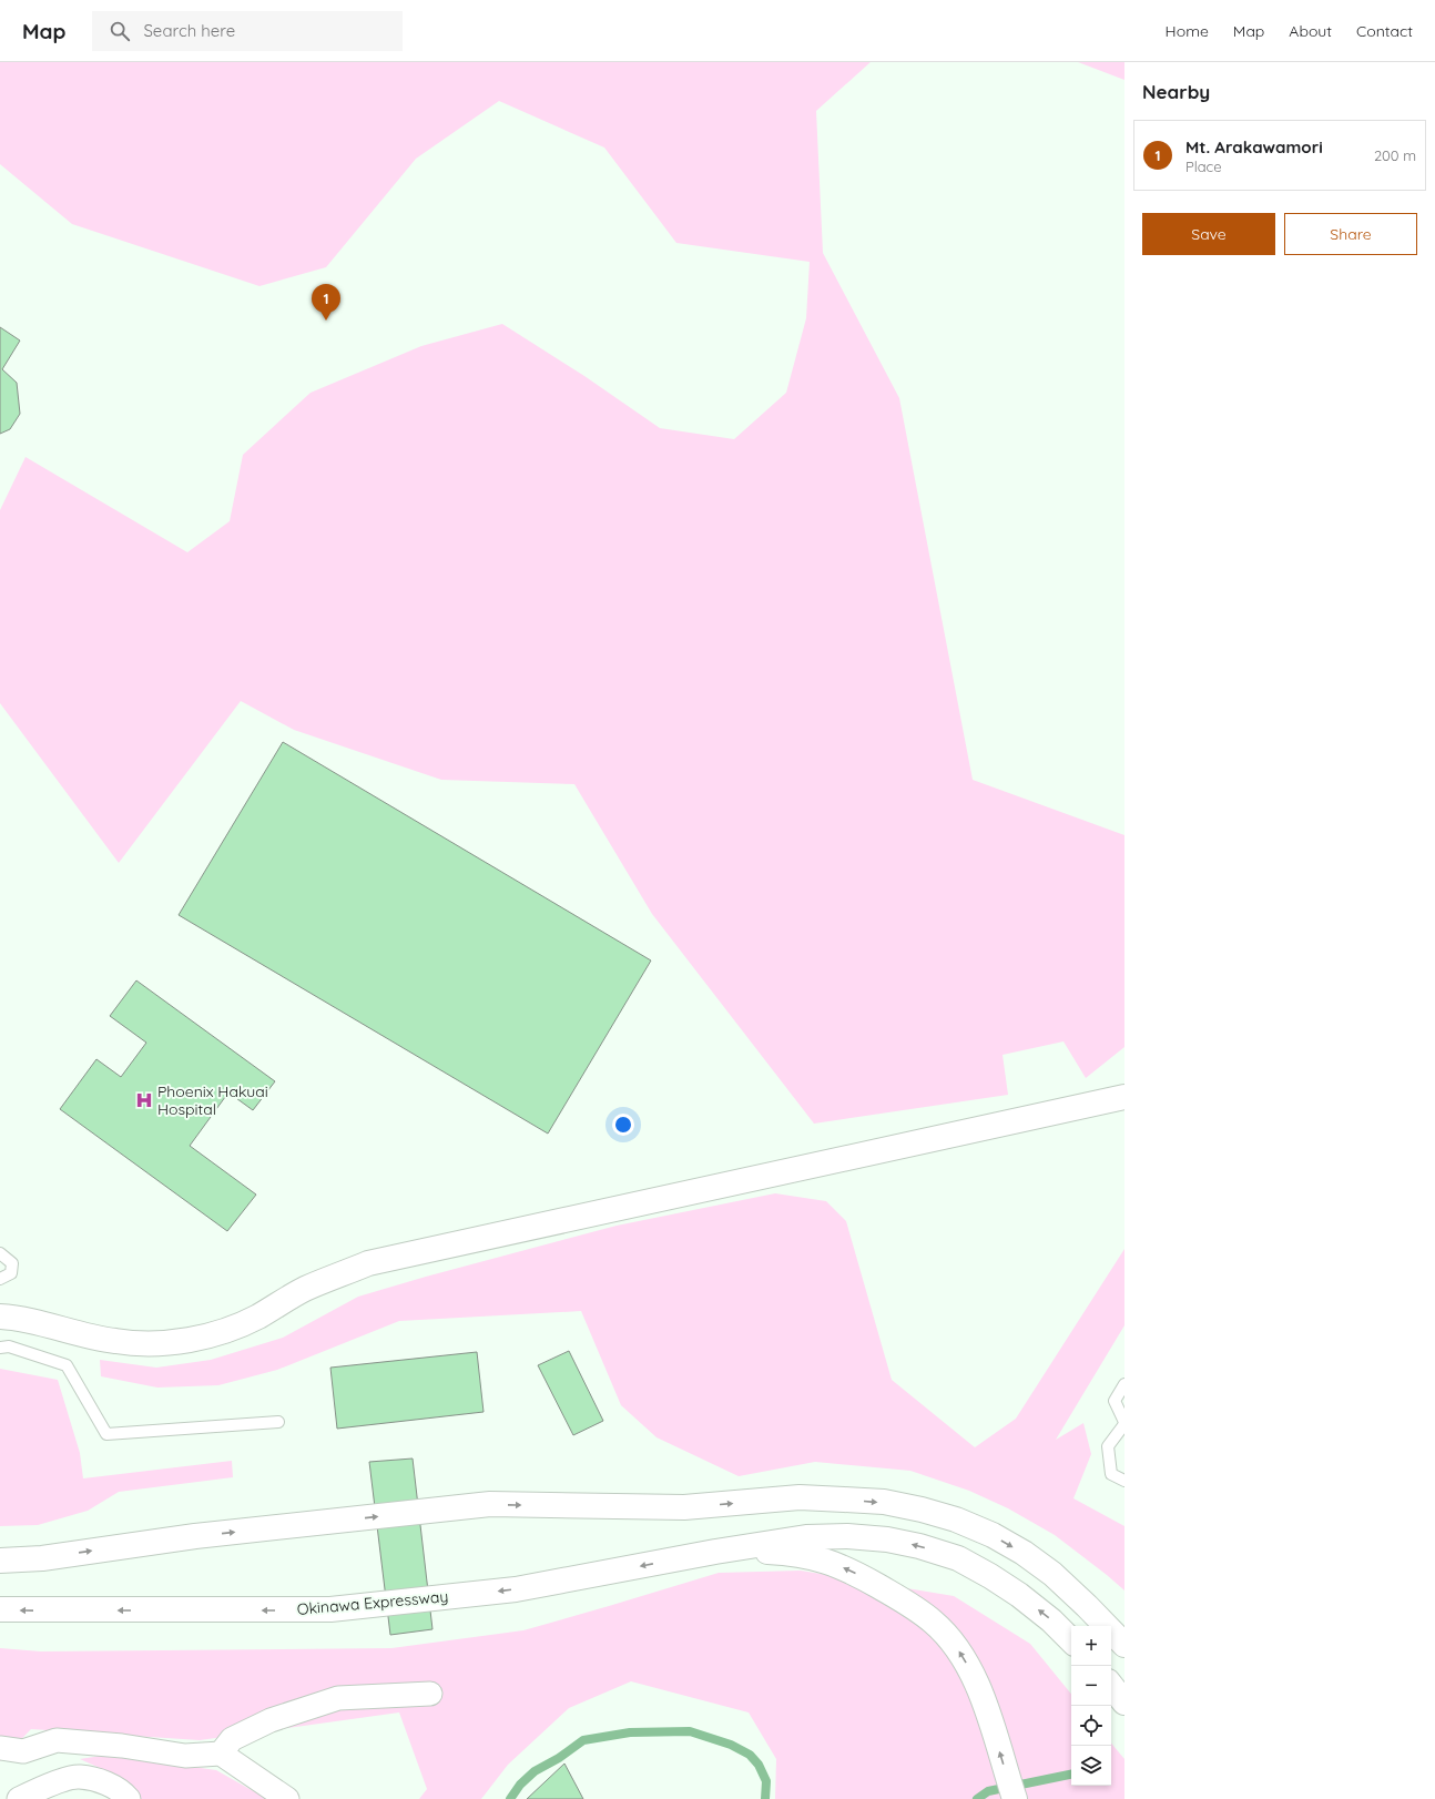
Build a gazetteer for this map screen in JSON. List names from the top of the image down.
{
  "streets": {
    "main road": ["Okinawa Expressway"]
  },
  "places": {
    "hospital": ["Phoenix Hakuai Hospital"]
  },
  "page": {
    "header": "Map",
    "search": "Search here",
    "nav": [
      "Home",
      "Map",
      "About",
      "Contact"
    ],
    "heading": "Nearby",
    "list": [
      {
        "mark": "1",
        "name": "Mt. Arakawamori",
        "note": "Place",
        "value": "200 m"
      }
    ],
    "buttons": ["Save", "Share"],
    "pins": "1",
    "map_buttons": ["+", "−"]
  }
}
